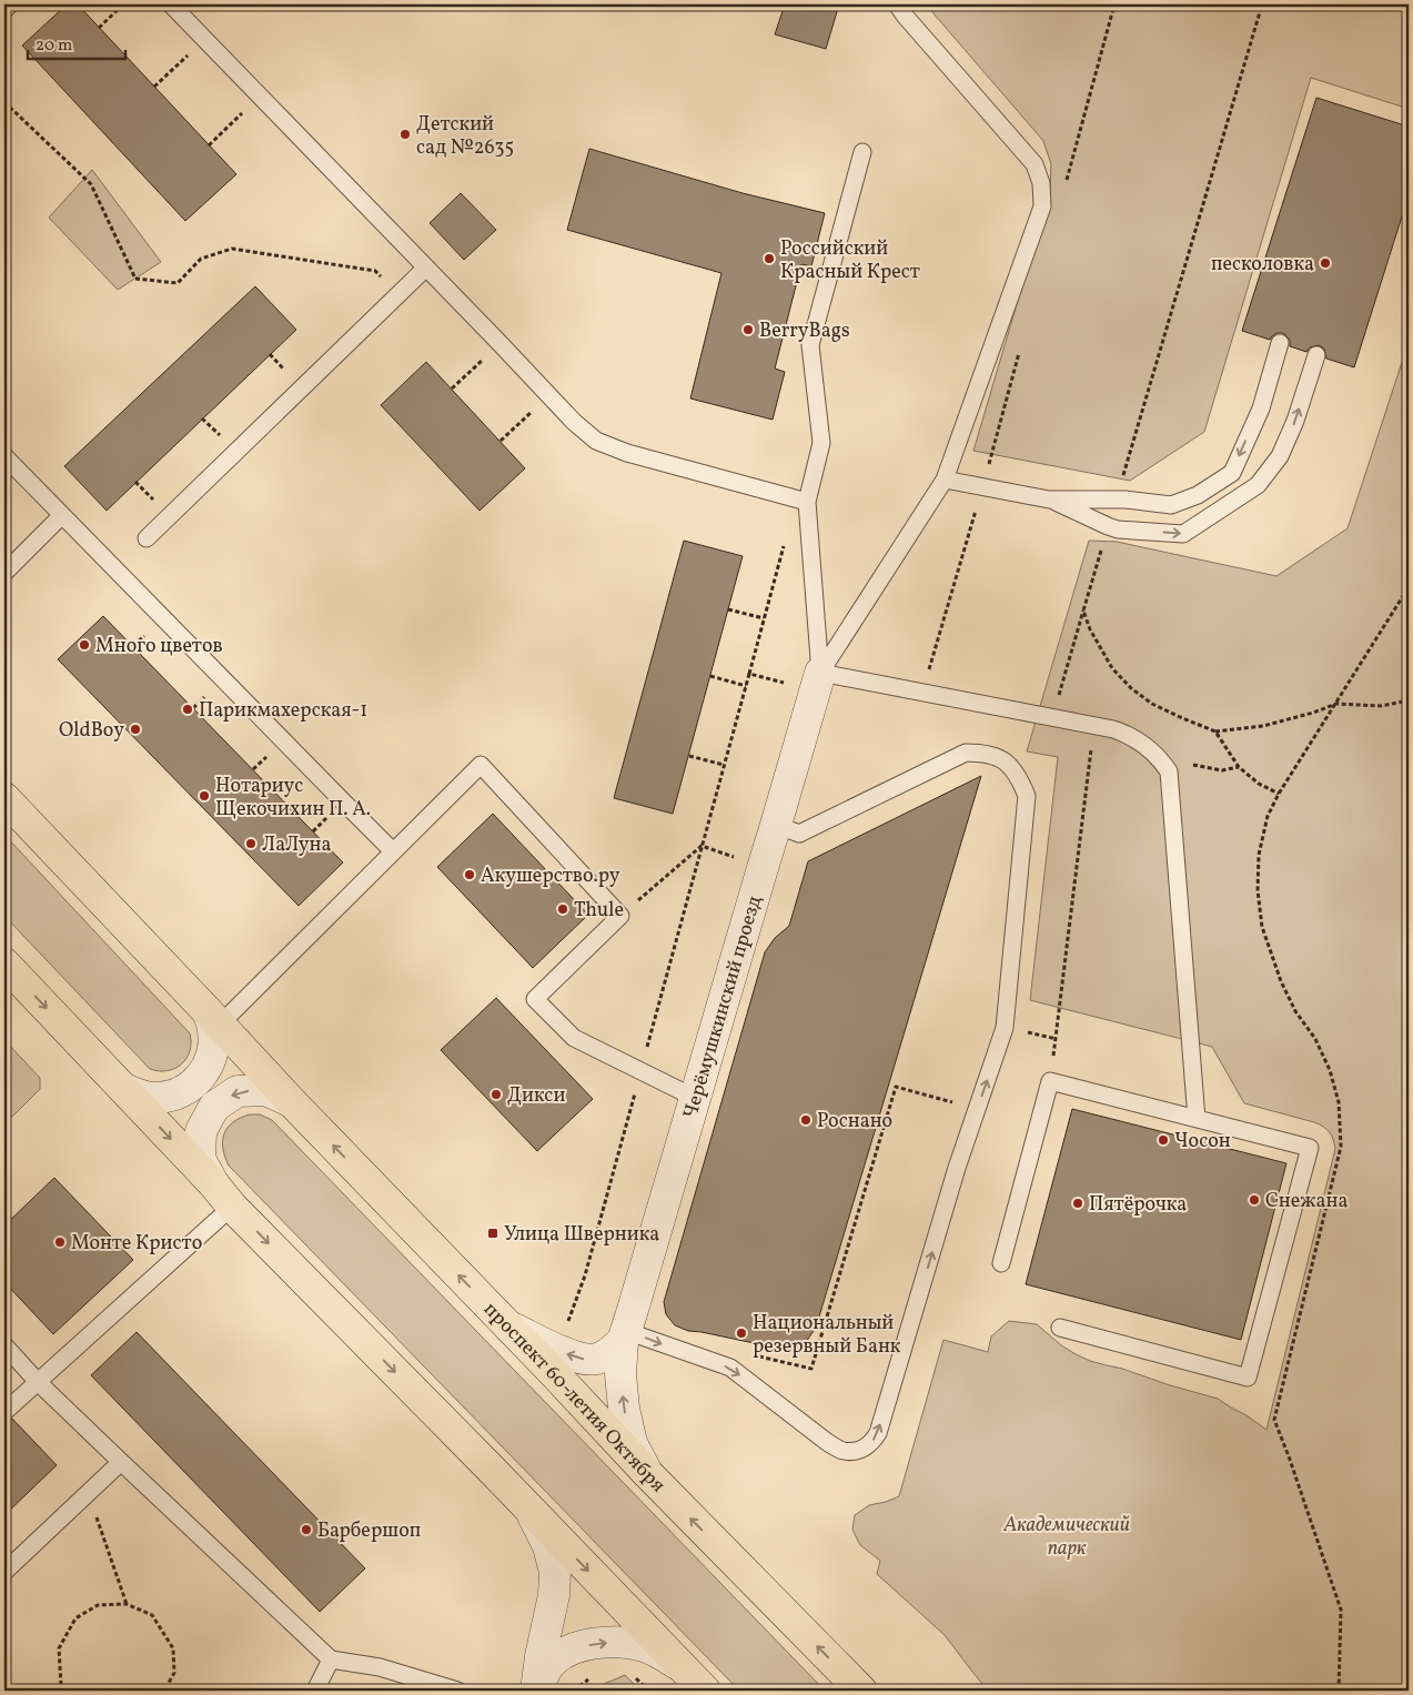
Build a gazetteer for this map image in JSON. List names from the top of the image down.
{
  "streets": {
    "main road": ["проспект 60-летия Октября"],
    "street": ["Черёмушкинский проезд"]
  },
  "crossings": [
    ["Черёмушкинский проезд", "проспект 60-летия Октября"]
  ],
  "parks": ["Академический парк"],
  "places": {
    "other": [
      "Детский сад №2635",
      "Российский Красный Крест",
      "песколовка",
      "BerryBags",
      "Много цветов",
      "Парикмахерская-1",
      "OldBoy",
      "Нотариус Щекочихин П. А.",
      "ЛаЛуна",
      "Акушерство.ру",
      "Thule",
      "Дикси",
      "Роснано",
      "Чосон",
      "Снежана",
      "Пятёрочка",
      "Монте Кристо",
      "Национальный резервный Банк",
      "Барбершоп"
    ],
    "transit": ["Улица Шверника"]
  },
  "scale_bar": "20 m"
}
